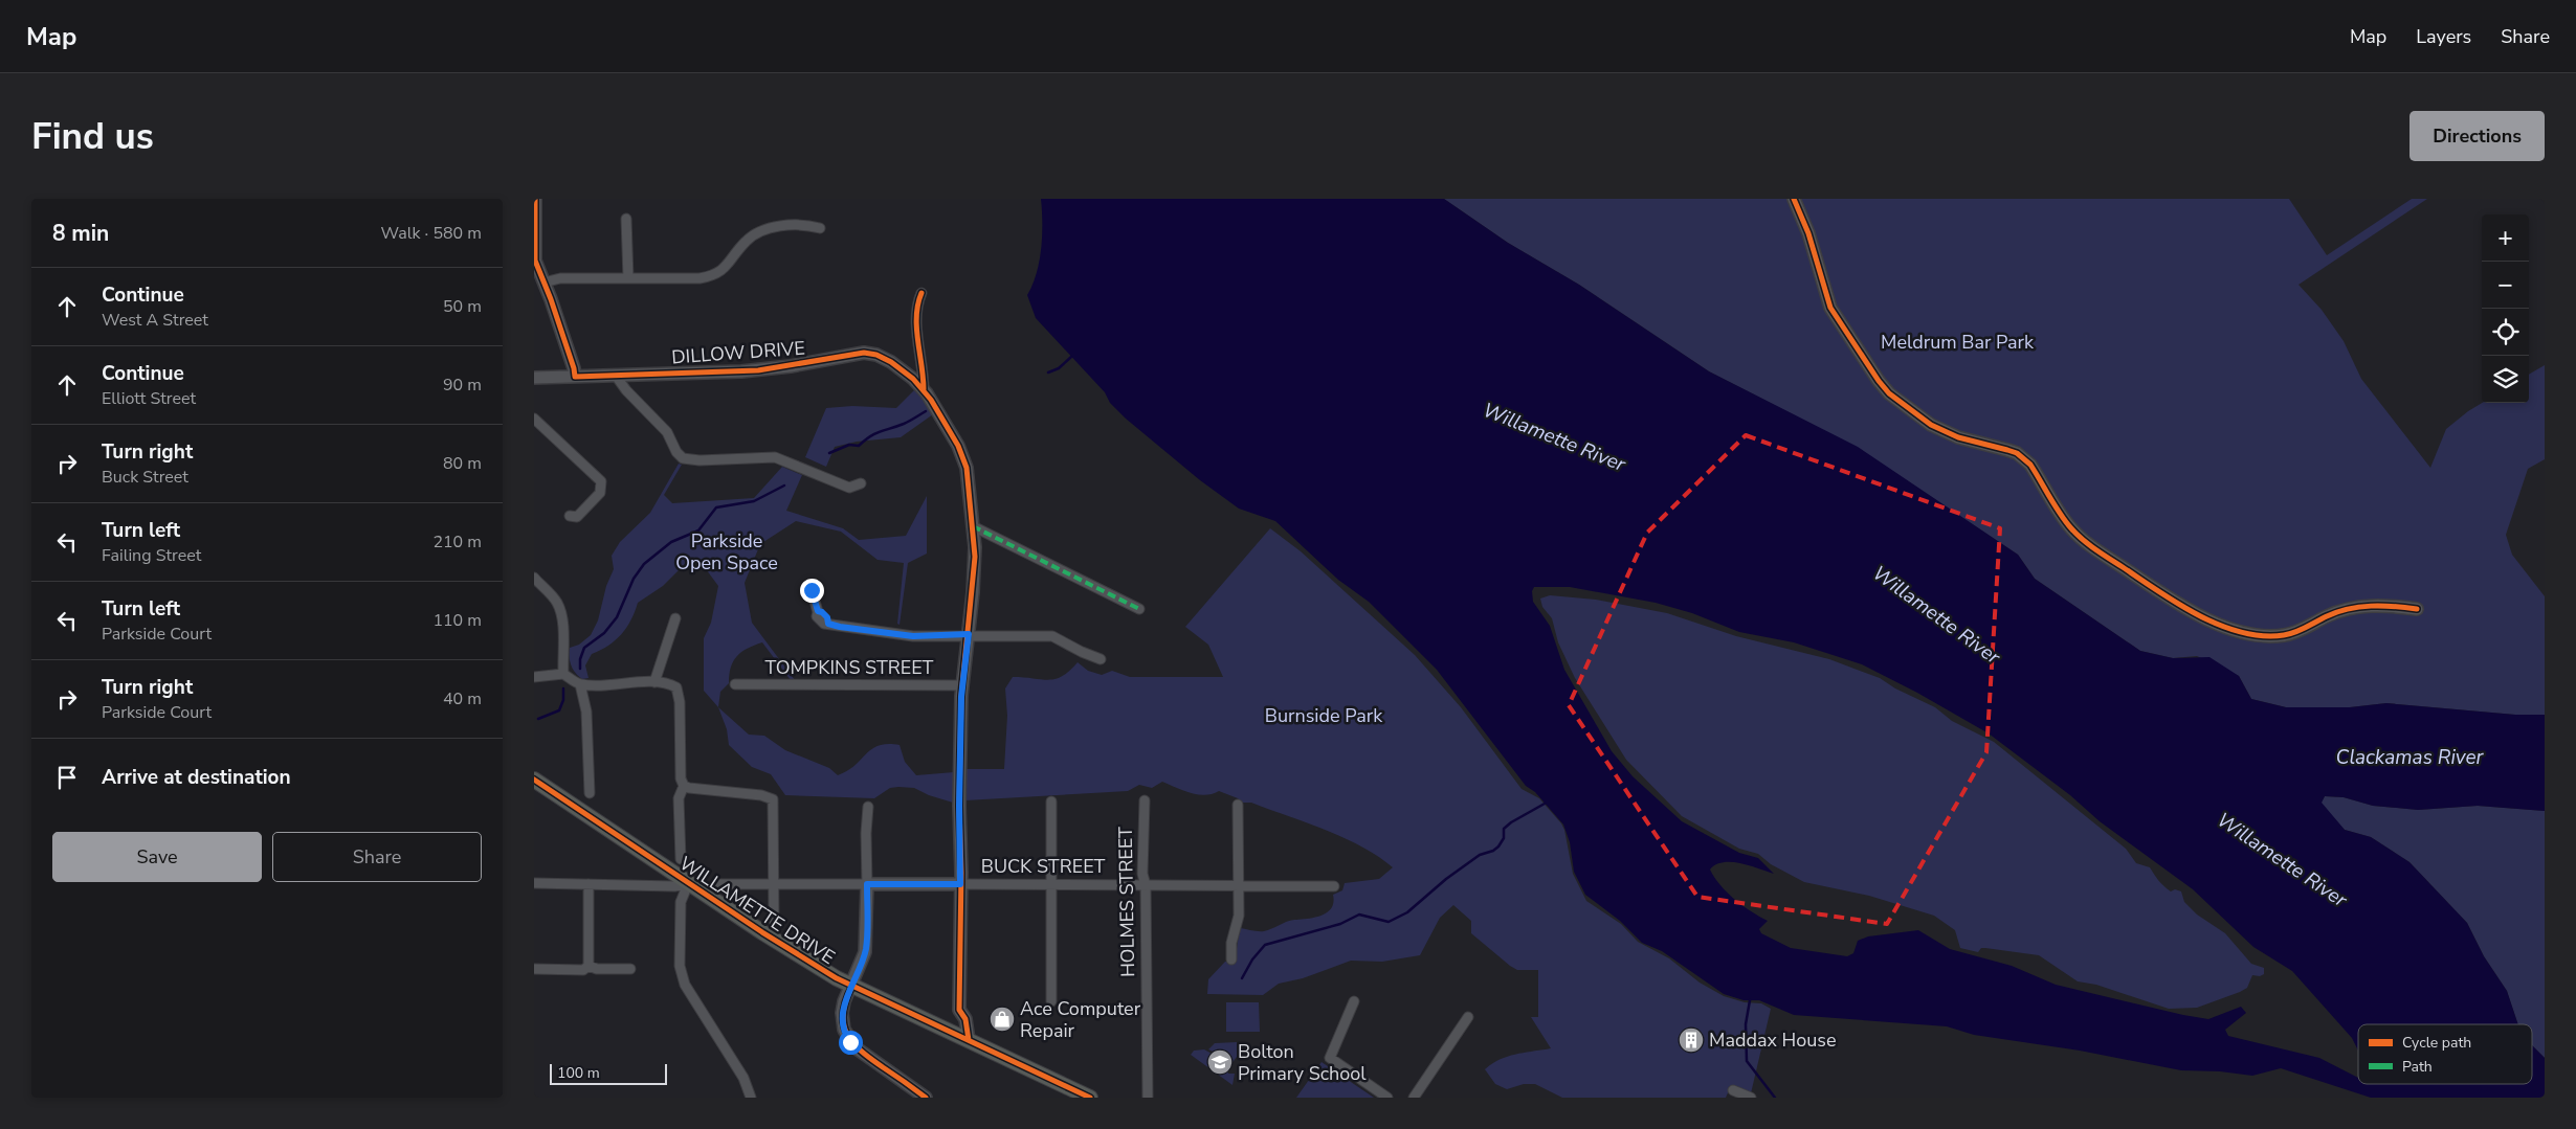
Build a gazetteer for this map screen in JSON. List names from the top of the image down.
{
  "streets": {
    "main road": ["WILLAMETTE DRIVE"],
    "street": [
      "DILLOW DRIVE",
      "TOMPKINS STREET",
      "BUCK STREET",
      "HOLMES STREET"
    ]
  },
  "crossings": [
    ["DILLOW DRIVE", "TOMPKINS STREET"],
    ["DILLOW DRIVE", "BUCK STREET"],
    ["DILLOW DRIVE", "WILLAMETTE DRIVE"],
    ["BUCK STREET", "HOLMES STREET"]
  ],
  "water": ["Willamette River", "Clackamas River"],
  "parks": ["Meldrum Bar Park", "Parkside Open Space", "Burnside Park"],
  "places": {
    "shop": ["Ace Computer Repair"],
    "building": ["Maddax House"],
    "school or university": ["Bolton Primary School"]
  },
  "legend": ["Cycle path", "Path"],
  "scale_bar": "100 m",
  "page": {
    "header": "Map",
    "nav": ["Map", "Layers", "Share"],
    "buttons": [
      "Directions",
      ["Save", "Share"]
    ],
    "title": "Find us",
    "heading": ["8 min", "Walk · 580 m"],
    "map_buttons": ["+", "−"],
    "list": [
      ["Continue", "West A Street", "50 m"],
      ["Continue", "Elliott Street", "90 m"],
      ["Turn right", "Buck Street", "80 m"],
      ["Turn left", "Failing Street", "210 m"],
      ["Turn left", "Parkside Court", "110 m"],
      ["Turn right", "Parkside Court", "40 m"],
      "Arrive at destination"
    ],
    "scale": "100 m"
  }
}
